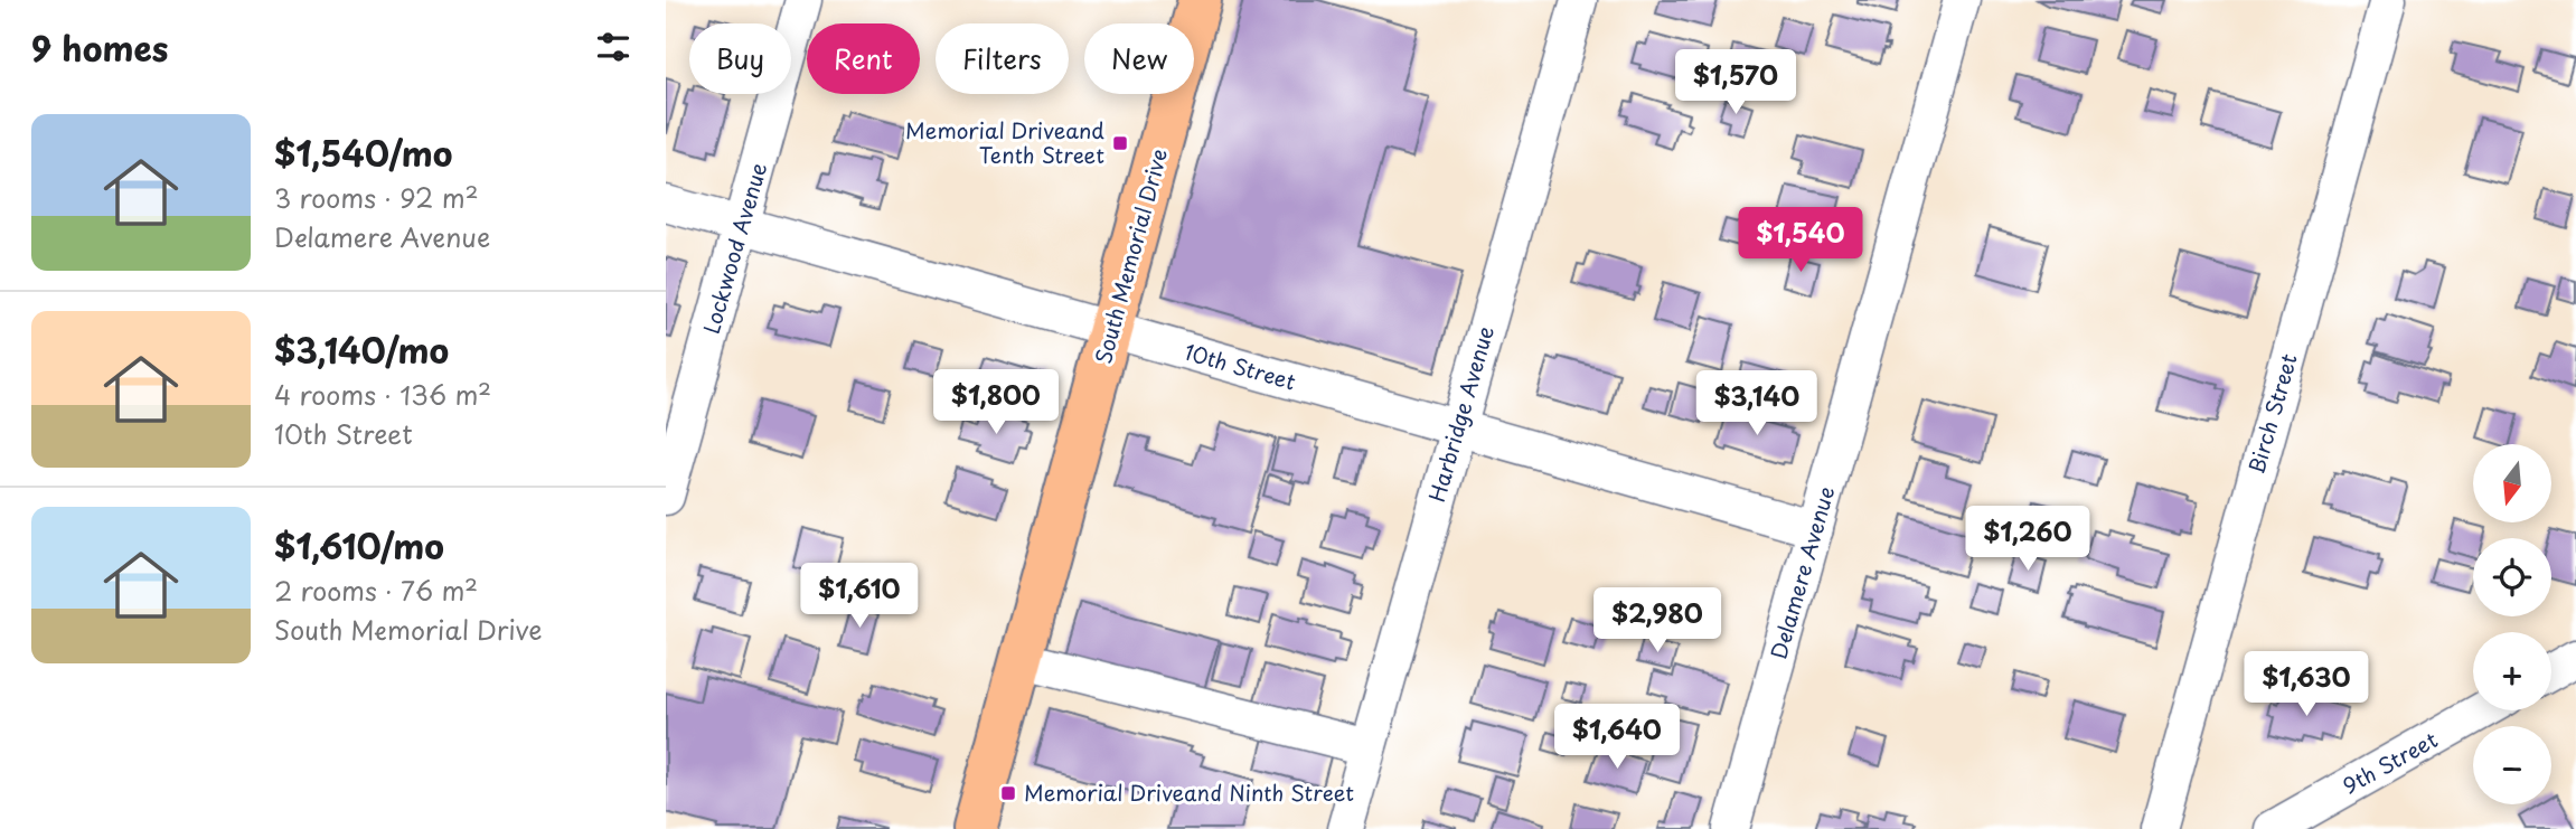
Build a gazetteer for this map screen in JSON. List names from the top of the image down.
{
  "streets": {
    "main road": ["South Memorial Drive"],
    "street": [
      "Lockwood Avenue",
      "10th Street",
      "Harbridge Avenue",
      "Birch Street",
      "Delamere Avenue",
      "9th Street"
    ]
  },
  "crossings": [
    ["Lockwood Avenue", "10th Street"],
    ["South Memorial Drive", "10th Street"],
    ["10th Street", "Harbridge Avenue"],
    ["10th Street", "Delamere Avenue"]
  ],
  "places": {
    "transit": ["Memorial Driveand Tenth Street", "Memorial Driveand Ninth Street"]
  },
  "north": "bottom",
  "page": {
    "heading": "9 homes",
    "chip": [
      "Buy",
      "Rent",
      "Filters",
      "New"
    ],
    "price": [
      "$1,570",
      "$1,540",
      "$1,800",
      "$3,140",
      "$1,260",
      "$1,610",
      "$2,980",
      "$1,630",
      "$1,640"
    ],
    "list": [
      {
        "name": "$1,540/mo",
        "note": "3 rooms · 92 m² · Delamere Avenue"
      },
      {
        "name": "$3,140/mo",
        "note": "4 rooms · 136 m² · 10th Street"
      },
      {
        "name": "$1,610/mo",
        "note": "2 rooms · 76 m² · South Memorial Drive"
      }
    ],
    "map_buttons": ["+", "−"]
  }
}
